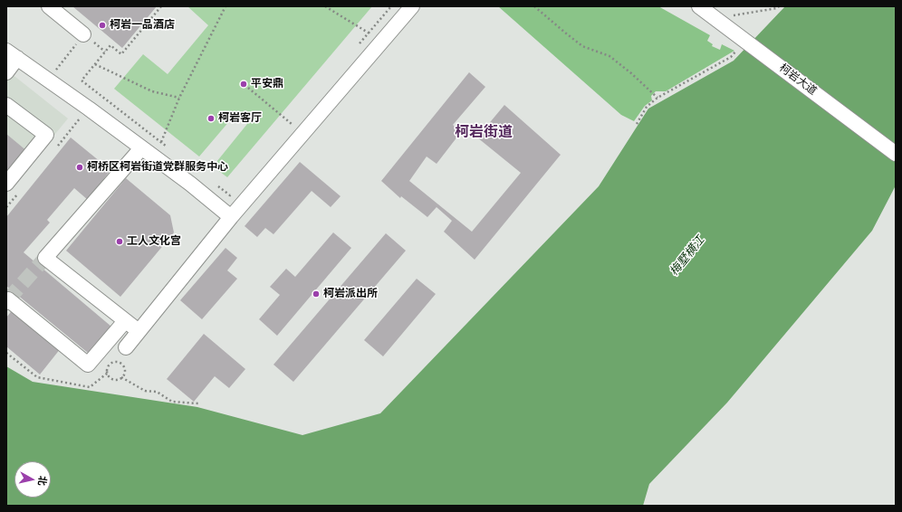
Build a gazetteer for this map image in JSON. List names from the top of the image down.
{
  "streets": {
    "street": ["柯岩大道"]
  },
  "districts": ["柯岩街道"],
  "water": ["梅墅横江"],
  "places": [
    "柯岩一品酒店",
    "平安鼎",
    "柯岩客厅",
    "柯桥区柯岩街道党群服务中心",
    "工人文化宫",
    "柯岩派出所"
  ],
  "north": "right"
}
